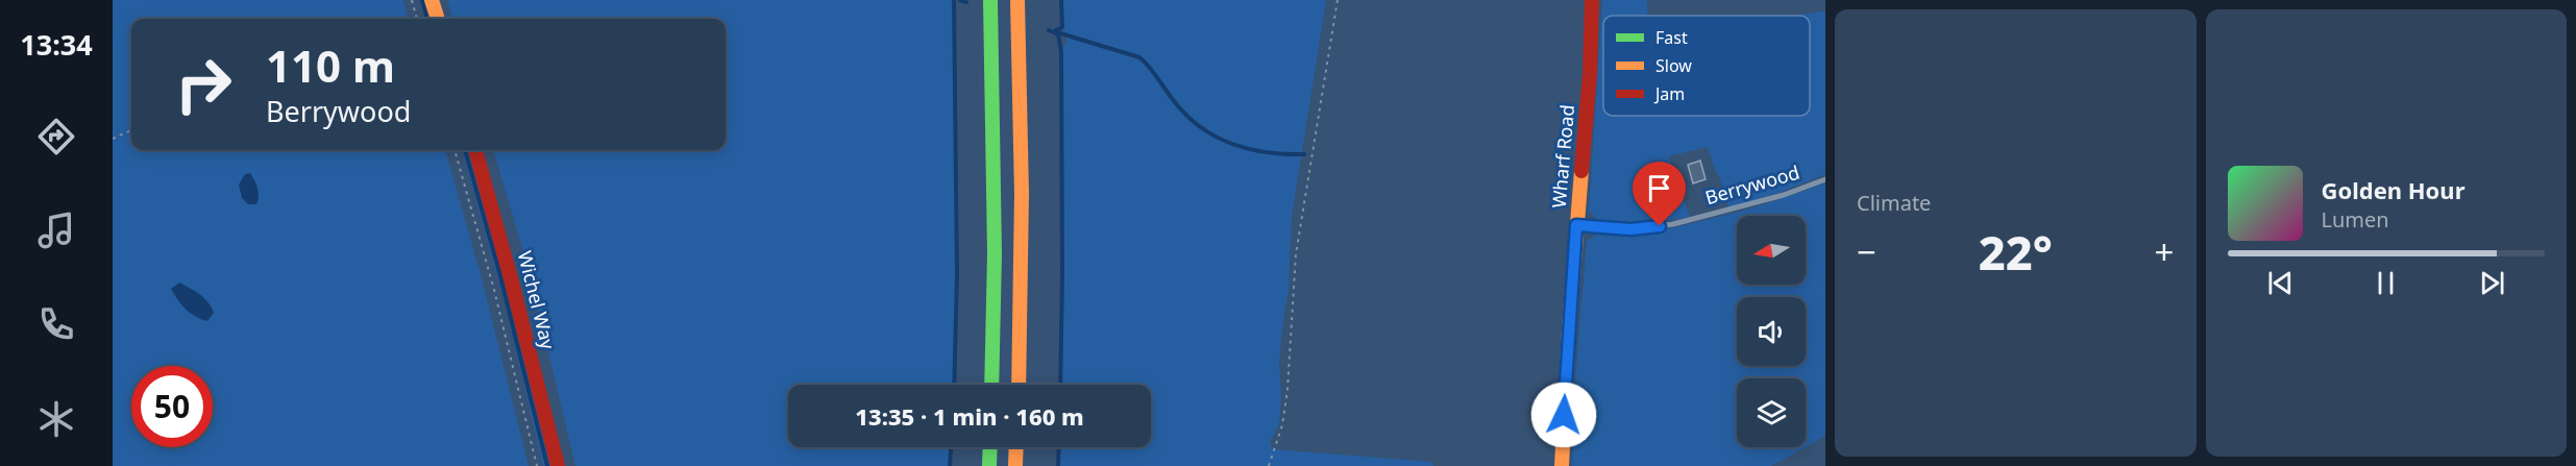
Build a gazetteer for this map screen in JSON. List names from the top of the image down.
{
  "streets": {
    "main road": ["Wharf Road", "Wichel Way"],
    "lane": ["Berrywood"]
  },
  "crossings": [
    ["Wharf Road", "Berrywood"]
  ],
  "legend": ["Fast", "Slow", "Jam"],
  "north": "left",
  "page": {
    "tabs": "13:34",
    "tile": "Climate",
    "turn": ["110 m", "Berrywood"],
    "song": ["Golden Hour", "Lumen"],
    "heat": ["−", "22°", "+"],
    "limit": "50",
    "trip": "13:35 · 1 min · 160 m"
  }
}
